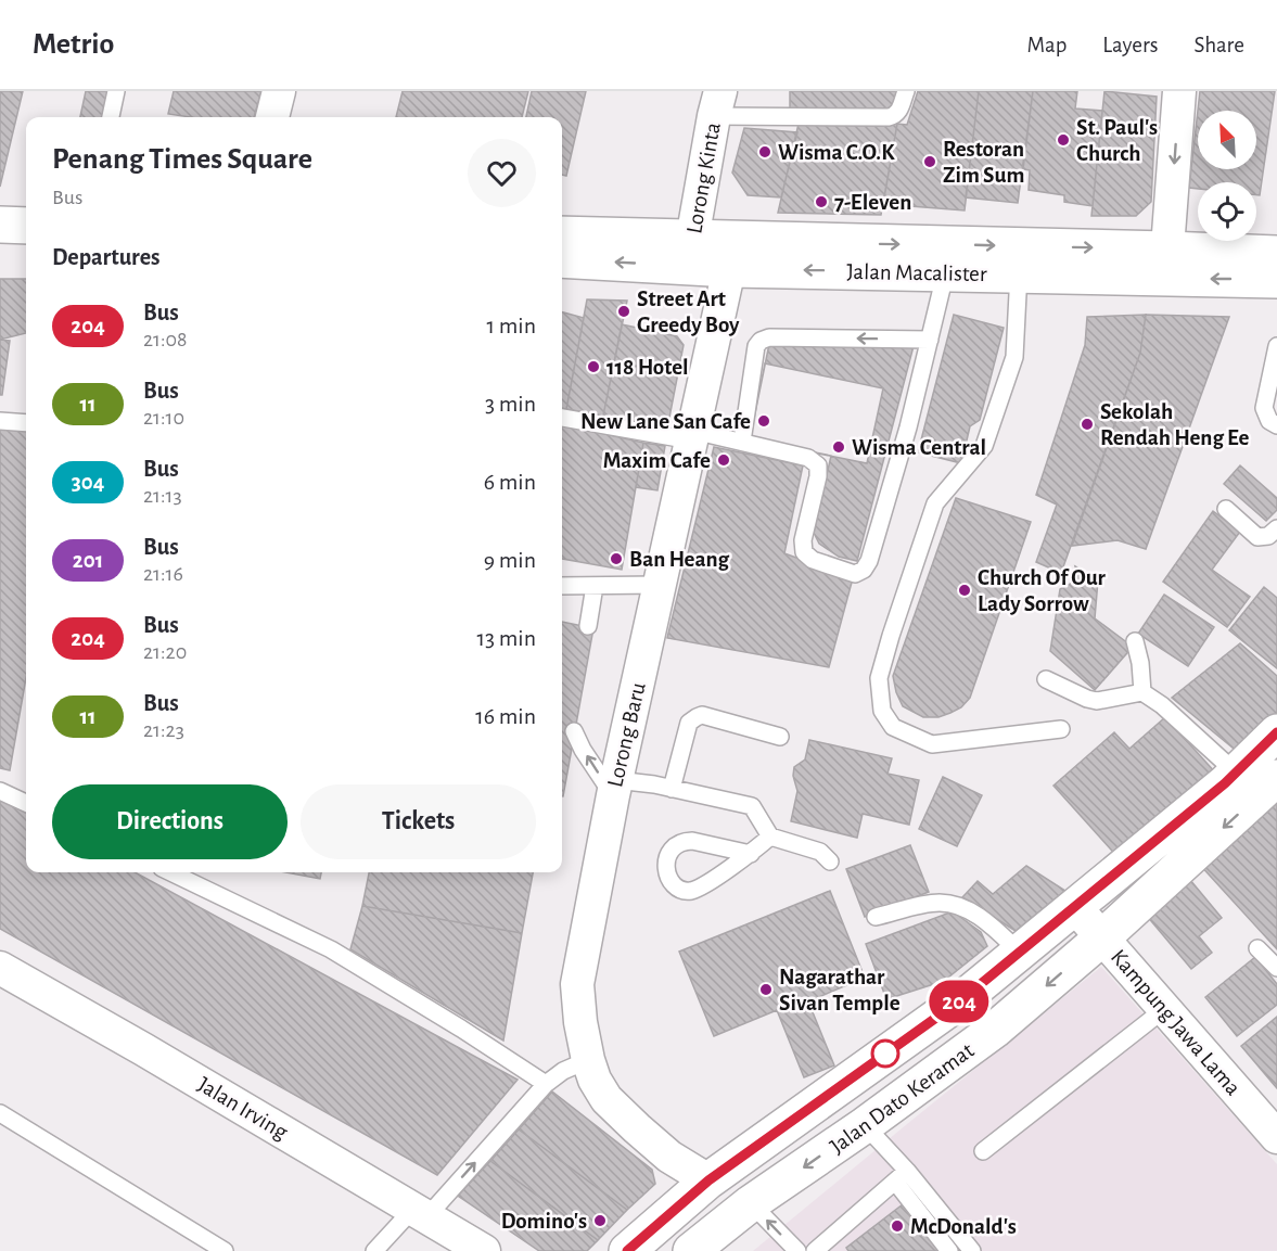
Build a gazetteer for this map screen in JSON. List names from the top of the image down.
{
  "streets": {
    "main road": ["Jalan Macalister", "Jalan Dato Keramat"],
    "street": [
      "Lorong Kinta",
      "Lorong Baru",
      "Kampung Jawa Lama",
      "Jalan Irving"
    ]
  },
  "crossings": [
    ["Lorong Kinta", "Jalan Macalister"],
    ["Jalan Macalister", "Lorong Baru"],
    ["Lorong Baru", "Jalan Dato Keramat"],
    ["Kampung Jawa Lama", "Jalan Dato Keramat"]
  ],
  "places": [
    "St. Paul's Church",
    "Wisma C.O.K",
    "Restoran Zim Sum",
    "7-Eleven",
    "Street Art Greedy Boy",
    "118 Hotel",
    "New Lane San Cafe",
    "Sekolah Rendah Heng Ee",
    "Wisma Central",
    "Maxim Cafe",
    "Ban Heang",
    "Church Of Our Lady Sorrow",
    "Nagarathar Sivan Temple",
    "Domino's",
    "McDonald's"
  ],
  "lines": ["bus line 204"],
  "north": "top left",
  "page": {
    "header": "Metrio",
    "nav": ["Map", "Layers", "Share"],
    "on_map": "204",
    "heading": [
      ["Penang Times Square", "Bus"],
      "Departures"
    ],
    "list": [
      {
        "mark": "204",
        "name": "Bus",
        "note": "21:08",
        "value": "1 min"
      },
      {
        "mark": "11",
        "name": "Bus",
        "note": "21:10",
        "value": "3 min"
      },
      {
        "mark": "304",
        "name": "Bus",
        "note": "21:13",
        "value": "6 min"
      },
      {
        "mark": "201",
        "name": "Bus",
        "note": "21:16",
        "value": "9 min"
      },
      {
        "mark": "204",
        "name": "Bus",
        "note": "21:20",
        "value": "13 min"
      },
      {
        "mark": "11",
        "name": "Bus",
        "note": "21:23",
        "value": "16 min"
      }
    ],
    "buttons": ["Directions", "Tickets"]
  }
}
